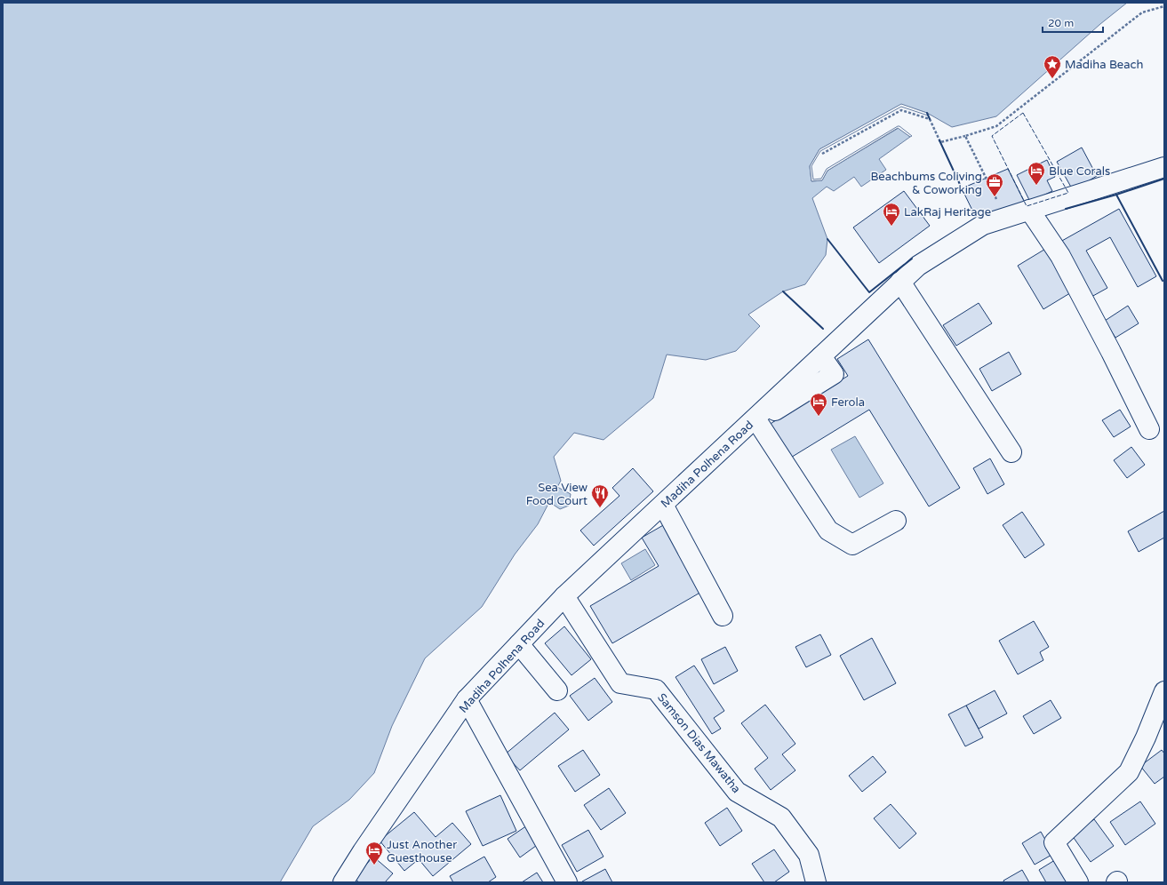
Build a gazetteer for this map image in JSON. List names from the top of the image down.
{
  "streets": {
    "street": ["Madiha Polhena Road", "Samson Dias Mawatha"]
  },
  "crossings": [
    ["Madiha Polhena Road", "Samson Dias Mawatha"]
  ],
  "places": {
    "place": ["Madiha Beach"],
    "hotel": [
      "Blue Corals",
      "LakRaj Heritage",
      "Ferola",
      "Just Another Guesthouse"
    ],
    "office": ["Beachbums Coliving & Coworking"],
    "restaurant": ["Sea View Food Court"]
  },
  "scale_bar": "20 m"
}
